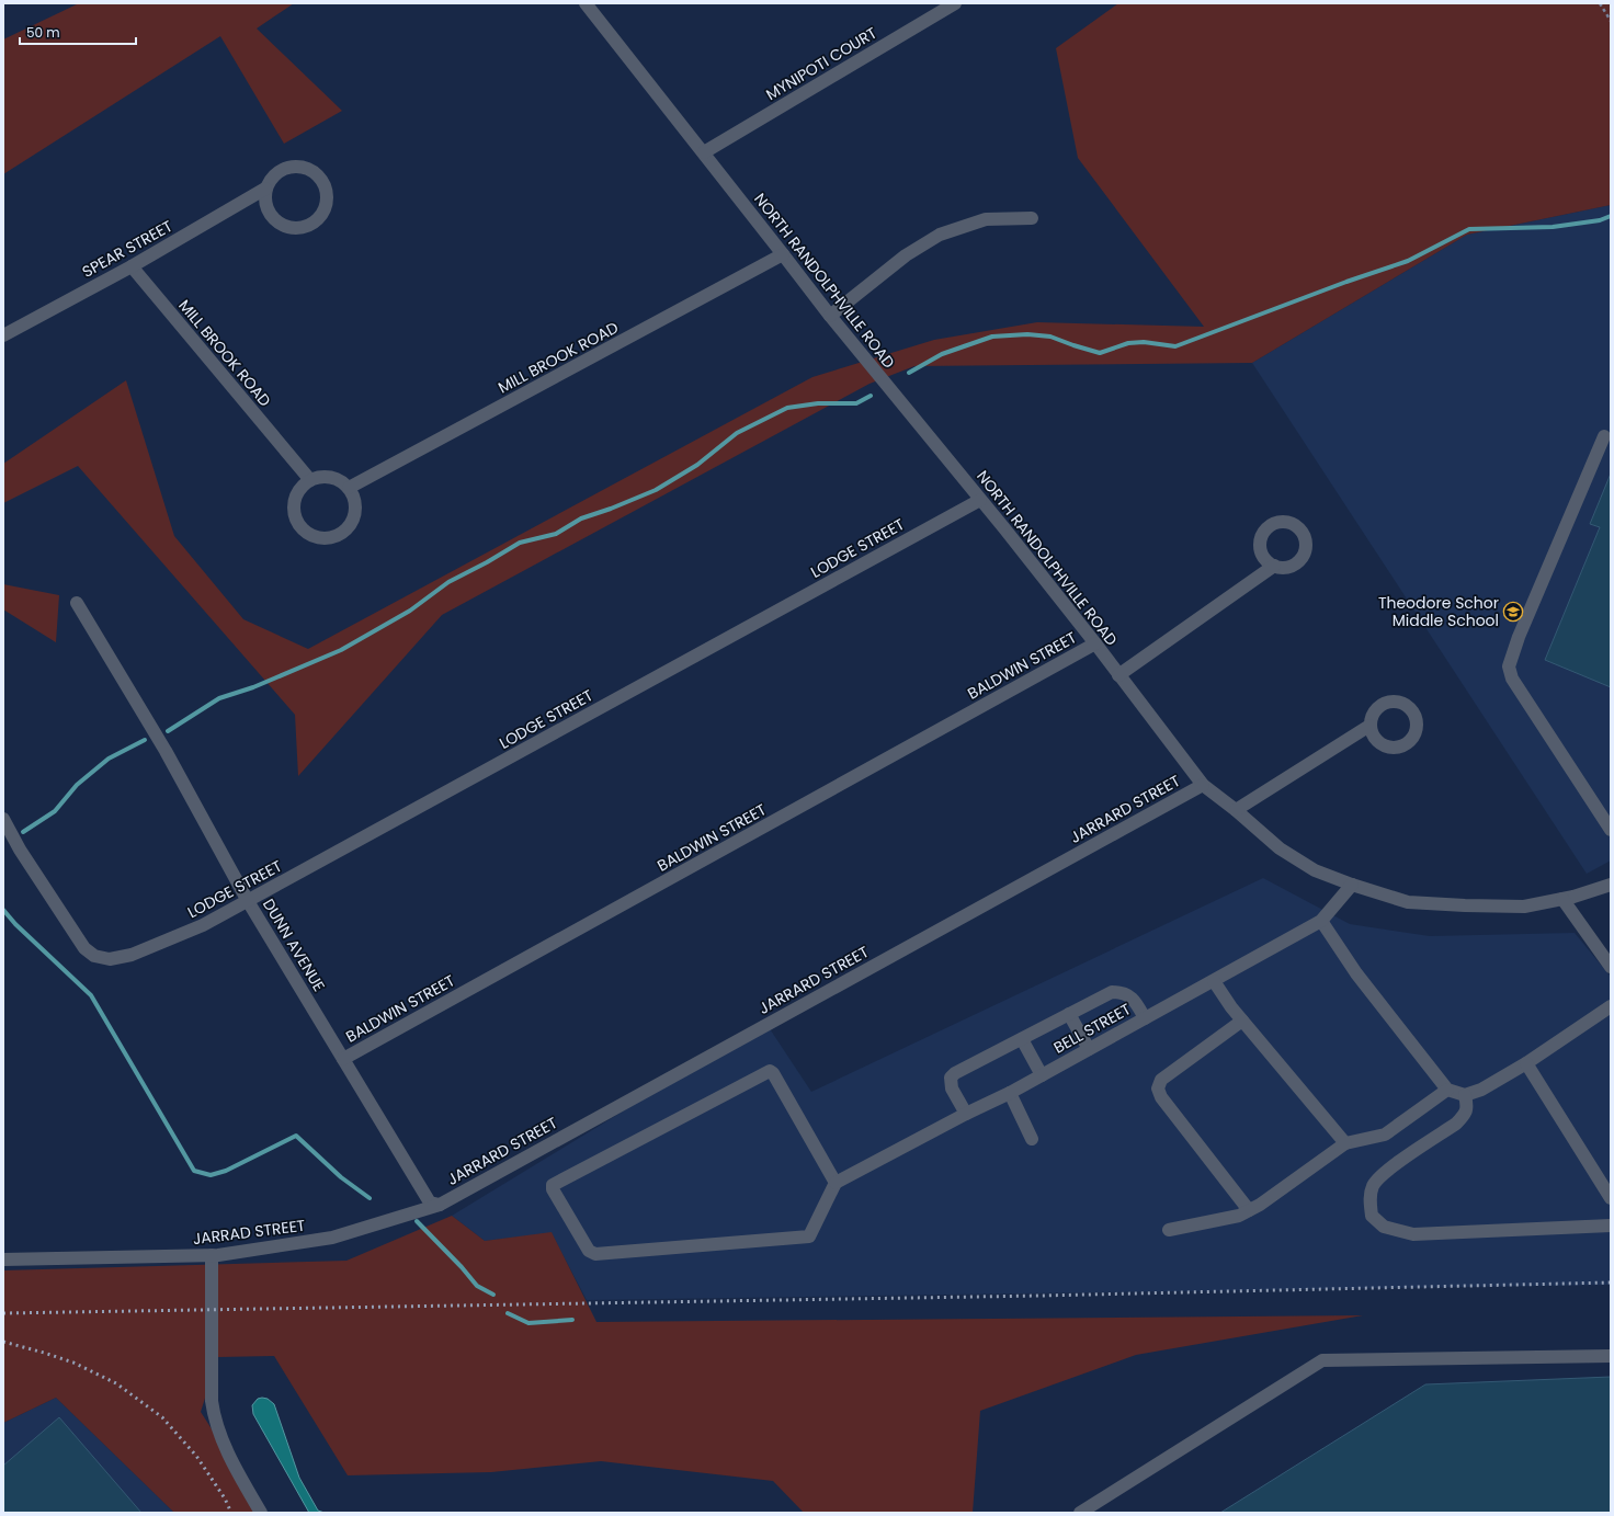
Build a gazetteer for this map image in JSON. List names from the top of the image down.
{
  "streets": {
    "street": [
      "MYNIPOTI COURT",
      "SPEAR STREET",
      "NORTH RANDOLPHVILLE ROAD",
      "MILL BROOK ROAD",
      "LODGE STREET",
      "BALDWIN STREET",
      "JARRARD STREET",
      "DUNN AVENUE",
      "BELL STREET",
      "JARRAD STREET"
    ]
  },
  "crossings": [
    ["MYNIPOTI COURT", "NORTH RANDOLPHVILLE ROAD"],
    ["SPEAR STREET", "MILL BROOK ROAD"],
    ["NORTH RANDOLPHVILLE ROAD", "MILL BROOK ROAD"],
    ["NORTH RANDOLPHVILLE ROAD", "LODGE STREET"],
    ["NORTH RANDOLPHVILLE ROAD", "BALDWIN STREET"],
    ["NORTH RANDOLPHVILLE ROAD", "JARRARD STREET"],
    ["NORTH RANDOLPHVILLE ROAD", "BELL STREET"],
    ["LODGE STREET", "DUNN AVENUE"],
    ["BALDWIN STREET", "DUNN AVENUE"],
    ["JARRARD STREET", "DUNN AVENUE"],
    ["JARRARD STREET", "JARRAD STREET"],
    ["DUNN AVENUE", "JARRAD STREET"]
  ],
  "places": {
    "school or university": ["Theodore Schor Middle School"]
  },
  "scale_bar": "50 m"
}
